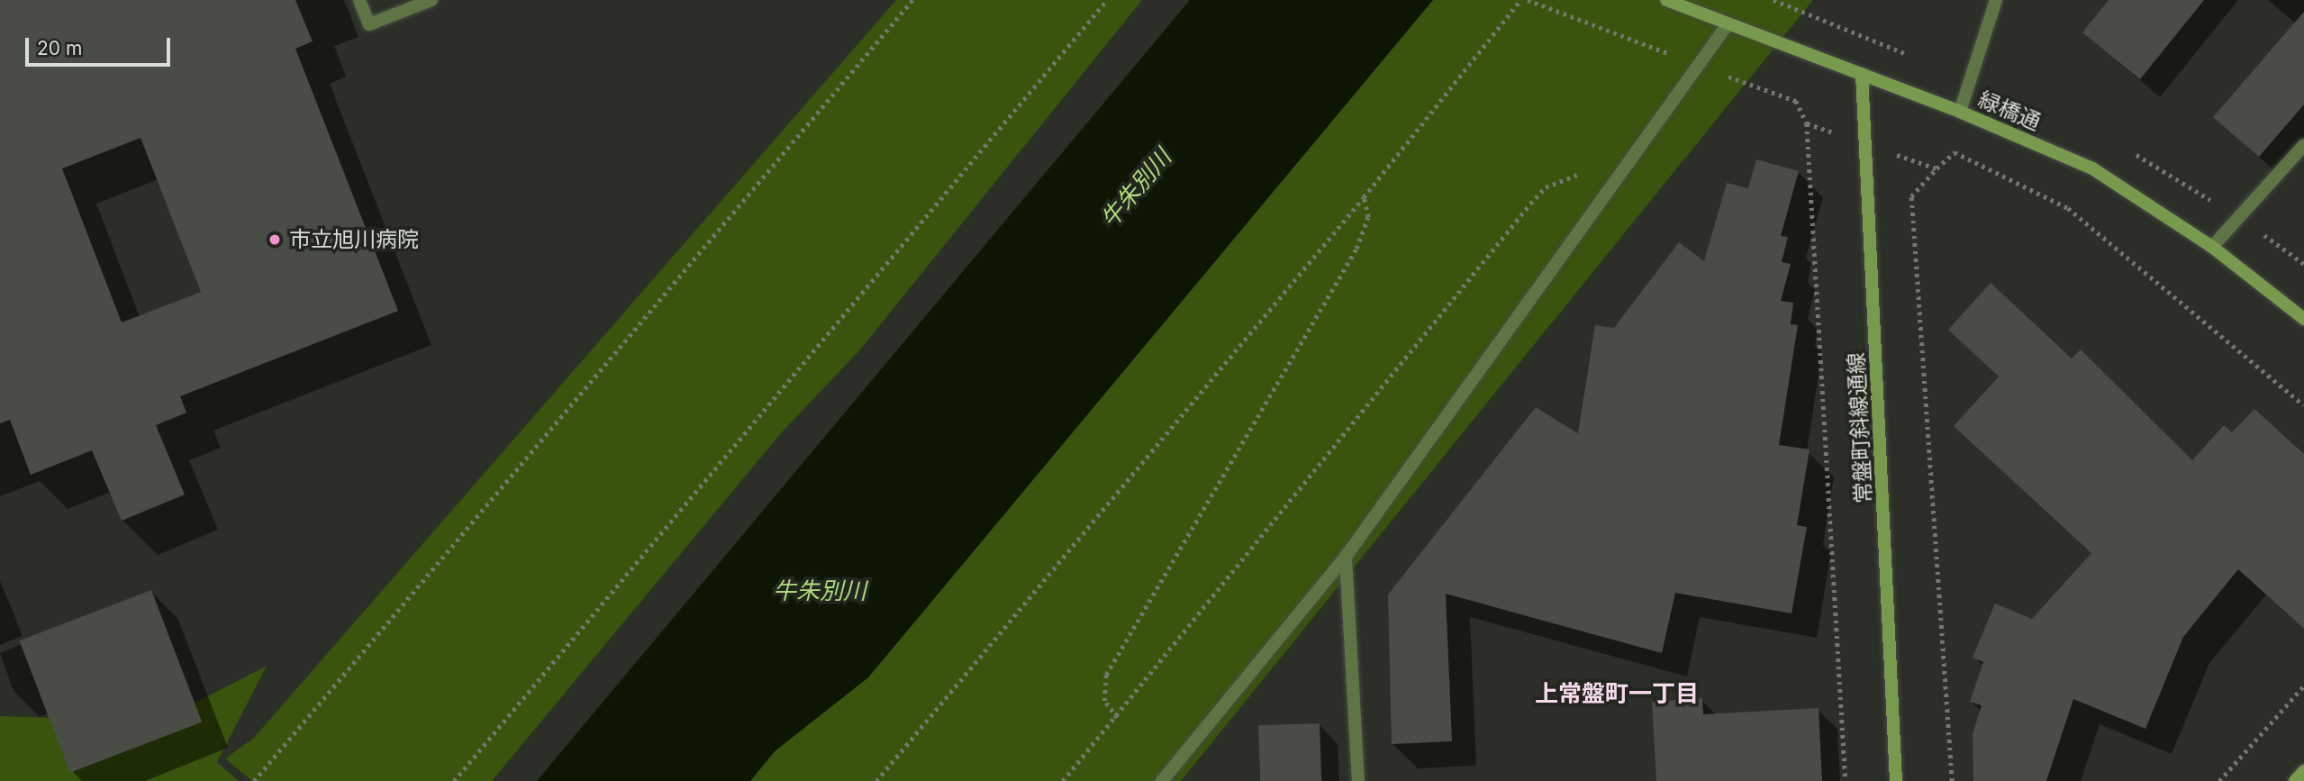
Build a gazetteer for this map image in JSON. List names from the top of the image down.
{
  "streets": {
    "street": ["緑橋通", "常盤町斜線通線"]
  },
  "crossings": [
    ["緑橋通", "常盤町斜線通線"]
  ],
  "districts": ["上常盤町一丁目"],
  "water": ["牛朱別川"],
  "places": ["市立旭川病院"],
  "scale_bar": "20 m"
}
